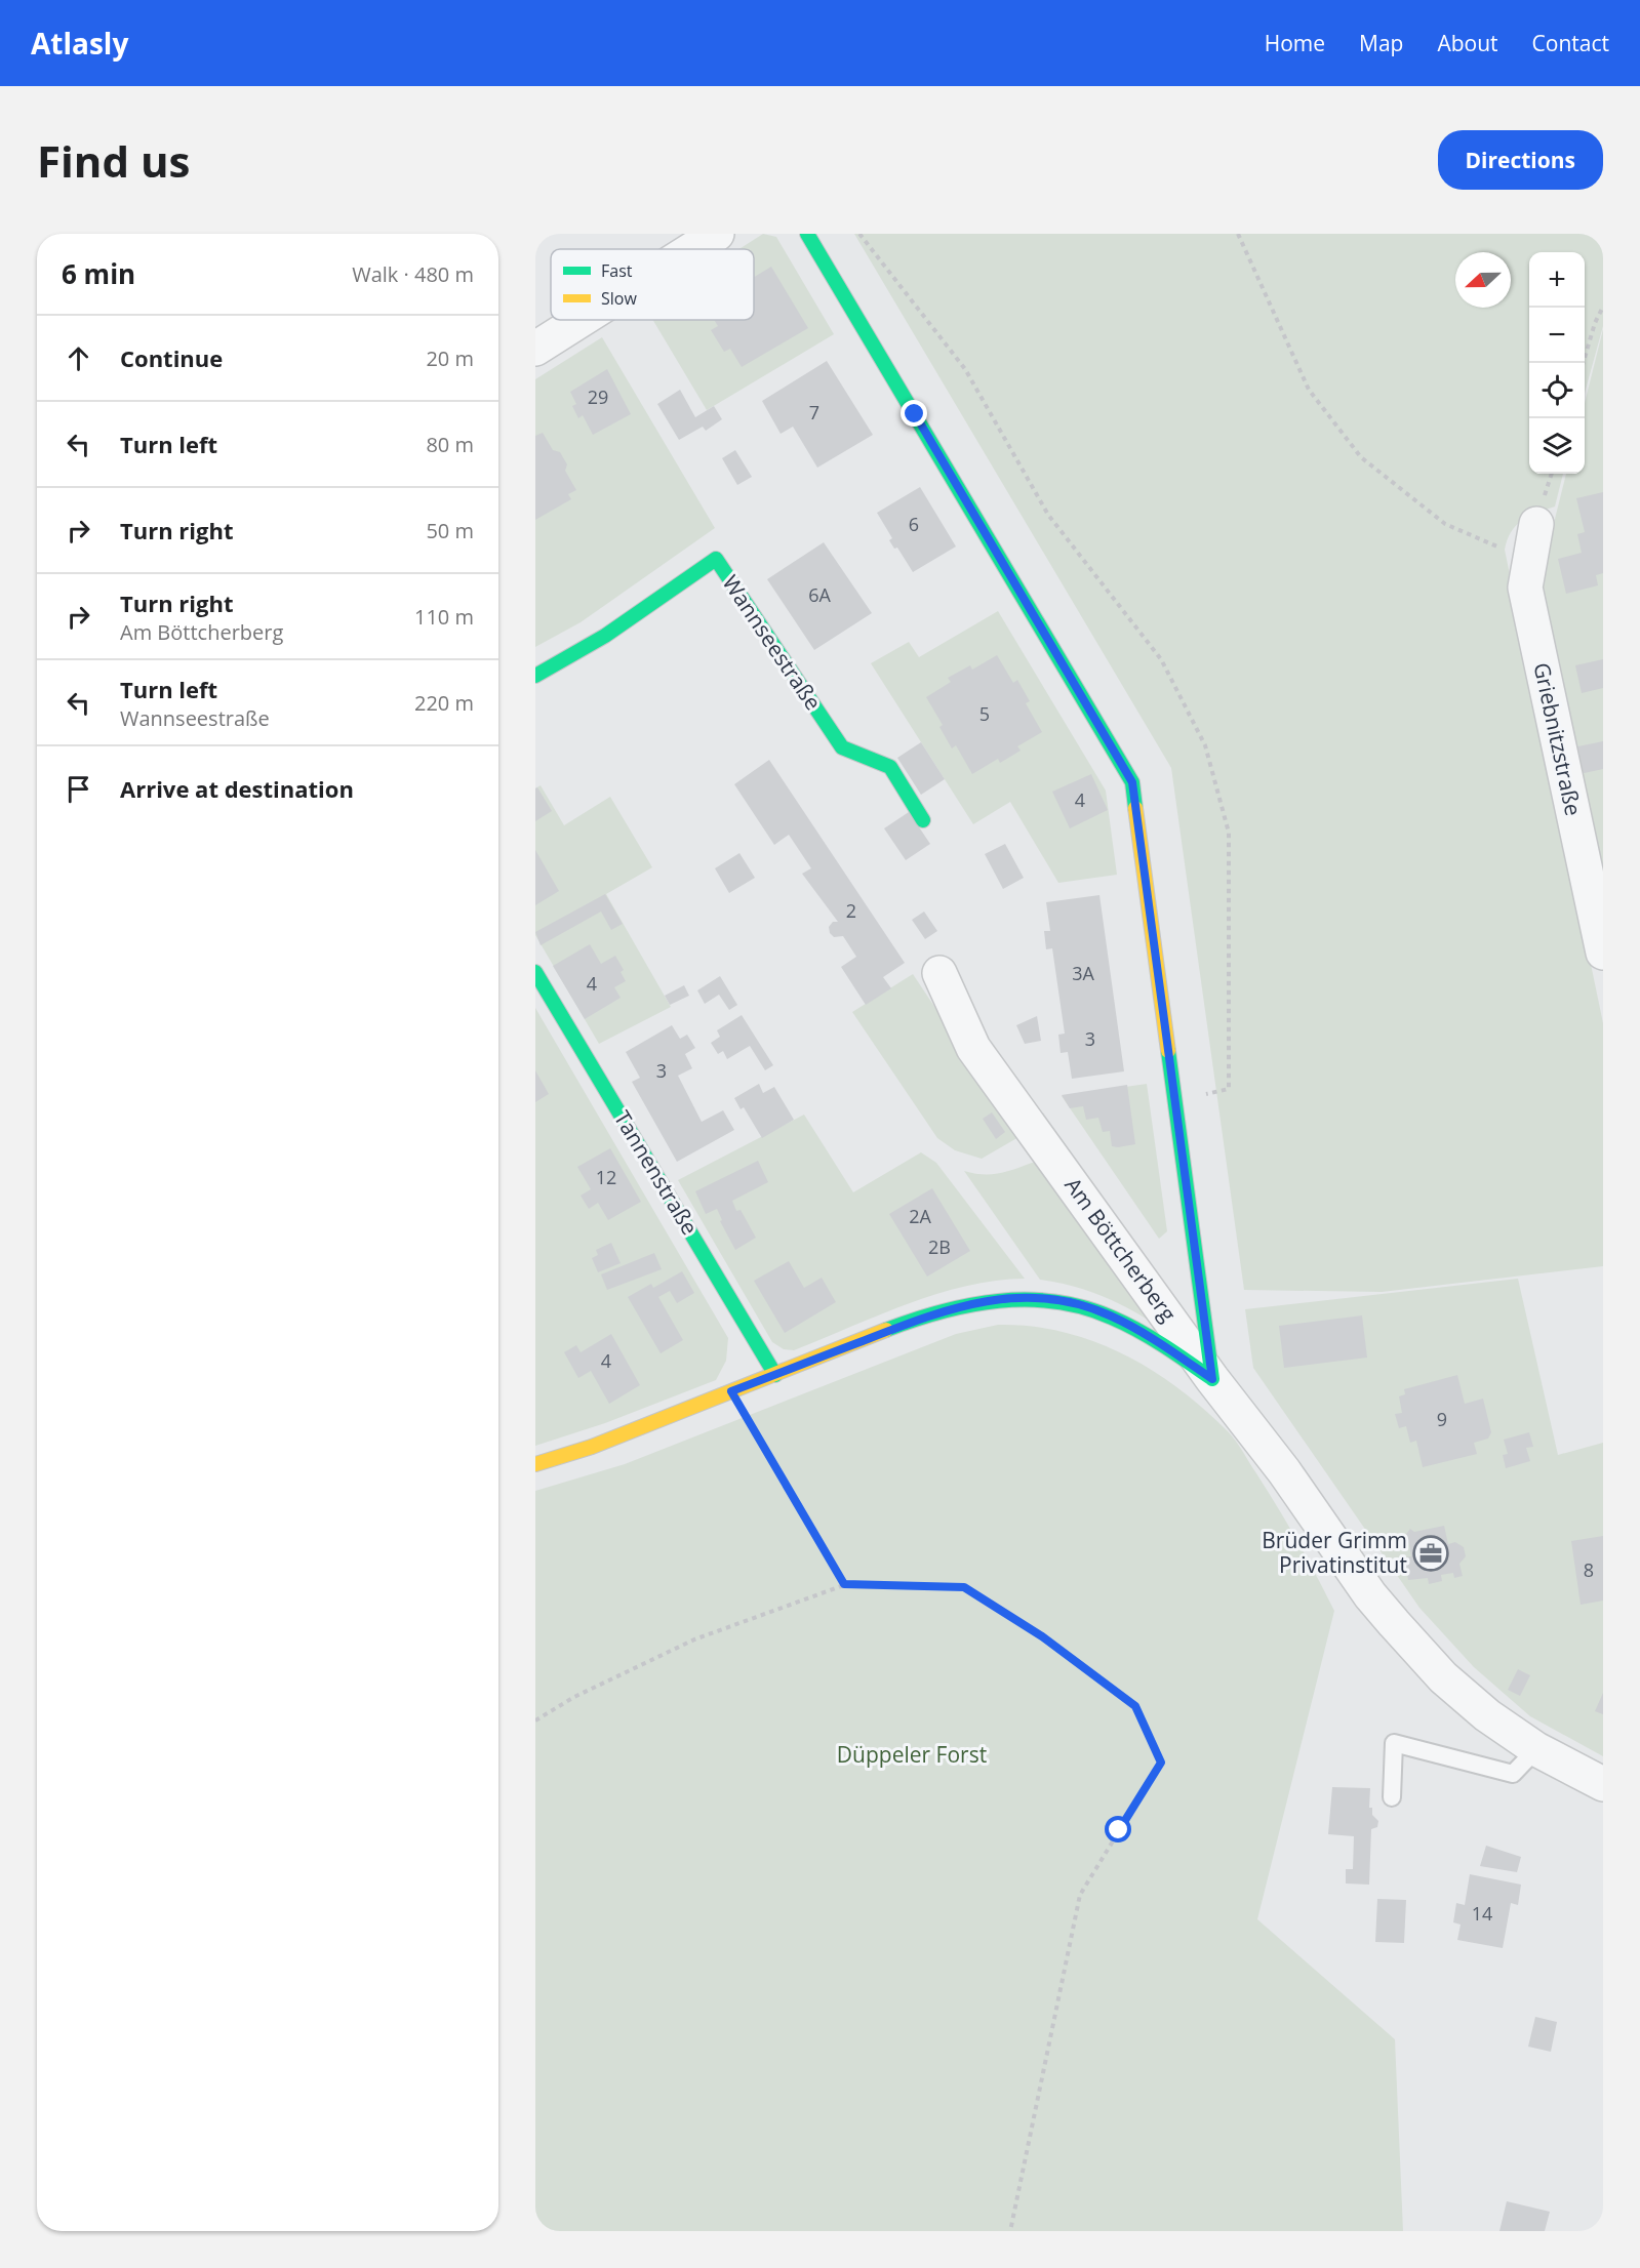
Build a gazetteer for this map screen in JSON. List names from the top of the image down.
{
  "streets": {
    "street": [
      "Wannseestraße",
      "Griebnitzstraße",
      "Tannenstraße",
      "Am Böttcherberg"
    ]
  },
  "crossings": [
    ["Tannenstraße", "Am Böttcherberg"]
  ],
  "parks": ["Düppeler Forst"],
  "places": {
    "office": ["Brüder Grimm Privatinstitut"]
  },
  "house_numbers": [
    "29",
    "7",
    "6",
    "6A",
    "5",
    "4",
    "2",
    "3A",
    "4",
    "3",
    "3",
    "12",
    "2A",
    "2B",
    "4",
    "9",
    "8",
    "14"
  ],
  "legend": ["Fast", "Slow"],
  "north": "left",
  "page": {
    "header": "Atlasly",
    "nav": [
      "Home",
      "Map",
      "About",
      "Contact"
    ],
    "buttons": "Directions",
    "title": "Find us",
    "heading": ["6 min", "Walk · 480 m"],
    "map_buttons": ["+", "−"],
    "list": [
      ["Continue", "20 m"],
      ["Turn left", "80 m"],
      ["Turn right", "50 m"],
      ["Turn right", "Am Böttcherberg", "110 m"],
      ["Turn left", "Wannseestraße", "220 m"],
      "Arrive at destination"
    ]
  }
}
